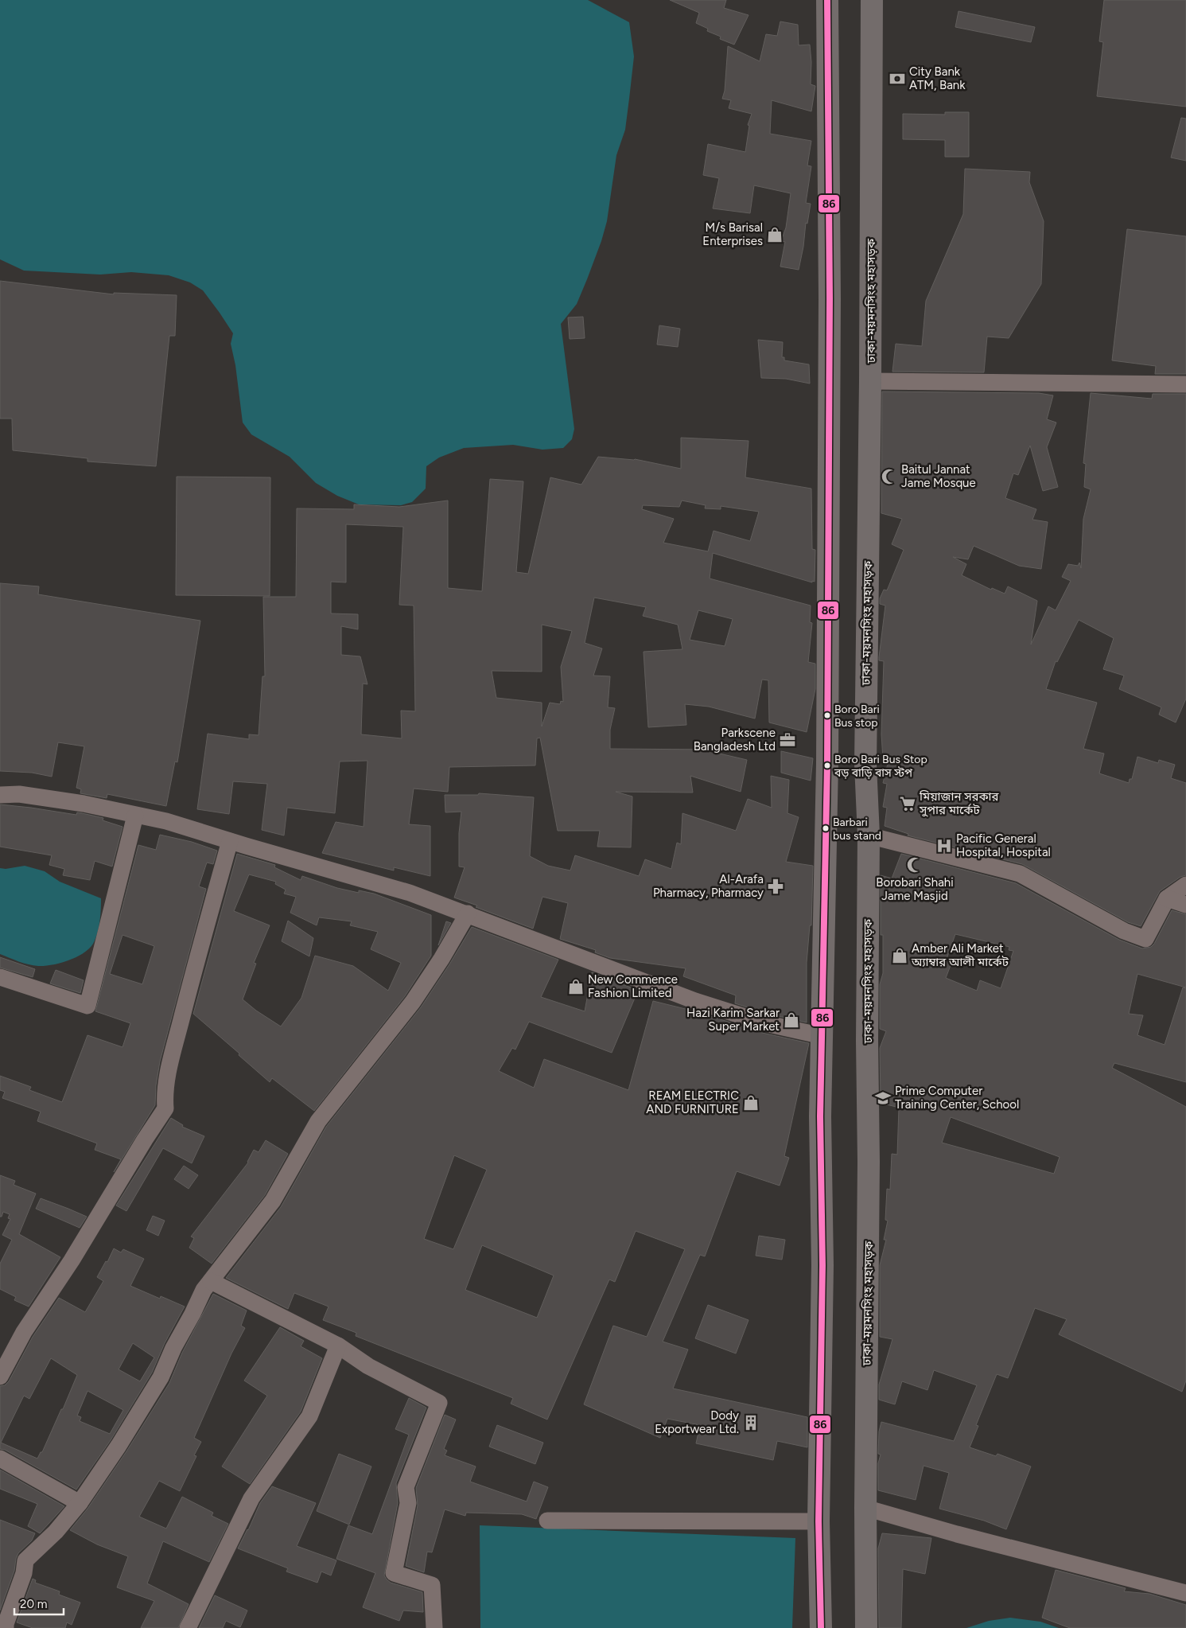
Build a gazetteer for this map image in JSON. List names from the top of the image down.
{
  "streets": {
    "highway": ["ঢাকা-ময়মনসিংহ মহাসড়ক"]
  },
  "places": {
    "bank": ["City Bank ATM, Bank"],
    "shop": [
      "M/s Barisal Enterprises",
      "Amber Ali Market অ্যাম্বার আলী মার্কেট",
      "New Commence Fashion Limited",
      "Hazi Karim Sarkar Super Market",
      "REAM ELECTRIC AND FURNITURE"
    ],
    "mosque": ["Baitul Jannat Jame Mosque", "Borobari Shahi Jame Masjid"],
    "other": ["Boro Bari Bus stop", "Boro Bari Bus Stop বড় বাড়ি বাস স্টপ", "Barbari bus stand"],
    "office": ["Parkscene Bangladesh Ltd"],
    "supermarket": ["মিয়াজান সরকার সুপার মার্কেট"],
    "hospital": ["Pacific General Hospital, Hospital"],
    "pharmacy": ["Al-Arafa Pharmacy, Pharmacy"],
    "school or university": ["Prime Computer Training Center, School"],
    "building": ["Dody Exportwear Ltd."]
  },
  "lines": ["transit line 86"],
  "scale_bar": "20 m"
}
